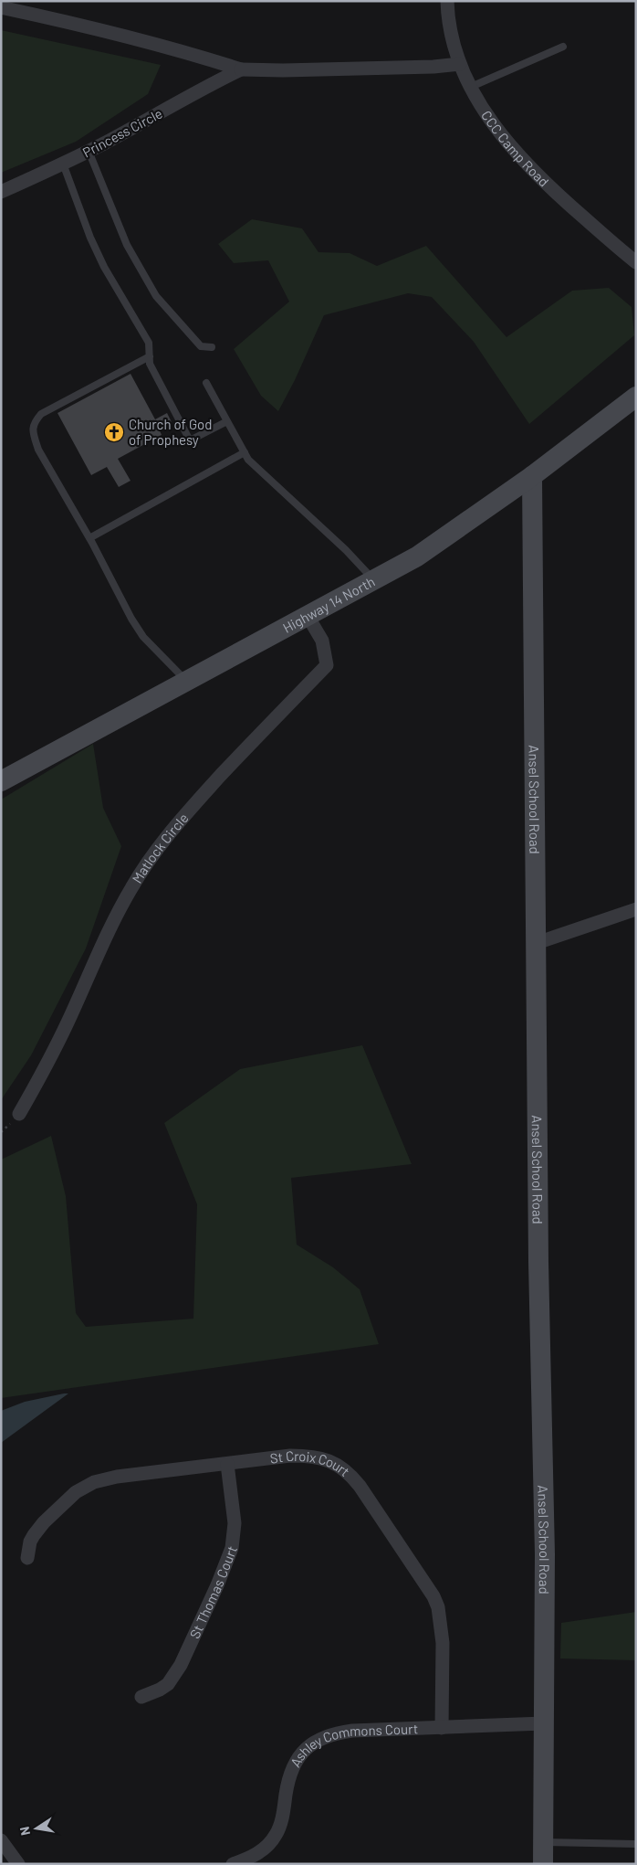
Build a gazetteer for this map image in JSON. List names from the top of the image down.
{
  "streets": {
    "street": [
      "Princess Circle",
      "CCC Camp Road",
      "Highway 14 North",
      "Ansel School Road",
      "Matlock Circle",
      "St Croix Court",
      "St Thomas Court",
      "Ashley Commons Court"
    ]
  },
  "crossings": [
    ["Princess Circle", "CCC Camp Road"],
    ["Highway 14 North", "Ansel School Road"],
    ["Highway 14 North", "Matlock Circle"],
    ["Ansel School Road", "Ashley Commons Court"],
    ["St Croix Court", "St Thomas Court"],
    ["St Croix Court", "Ashley Commons Court"]
  ],
  "places": {
    "church": ["Church of God of Prophesy"]
  },
  "north": "left"
}
